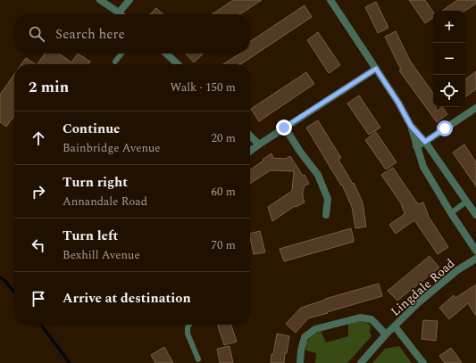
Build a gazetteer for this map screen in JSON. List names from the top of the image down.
{
  "streets": {
    "street": ["Lingdale Road"]
  },
  "page": {
    "map_buttons": ["+", "−"],
    "search": "Search here",
    "heading": ["2 min", "Walk · 150 m"],
    "list": [
      ["Continue", "Bainbridge Avenue", "20 m"],
      ["Turn right", "Annandale Road", "60 m"],
      ["Turn left", "Bexhill Avenue", "70 m"],
      "Arrive at destination"
    ]
  }
}
